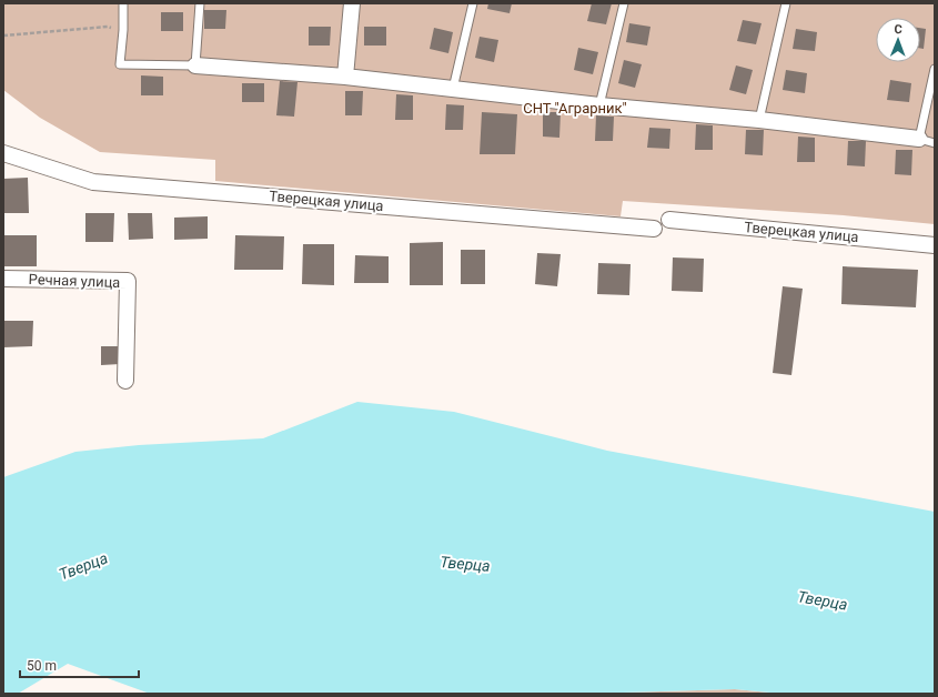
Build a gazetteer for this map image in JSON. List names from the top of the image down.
{
  "streets": {
    "street": ["Тверецкая улица", "Речная улица"]
  },
  "water": ["Тверца"],
  "parks": ["СНТ \"Аграрник\""],
  "scale_bar": "50 m",
  "north": "top"
}
